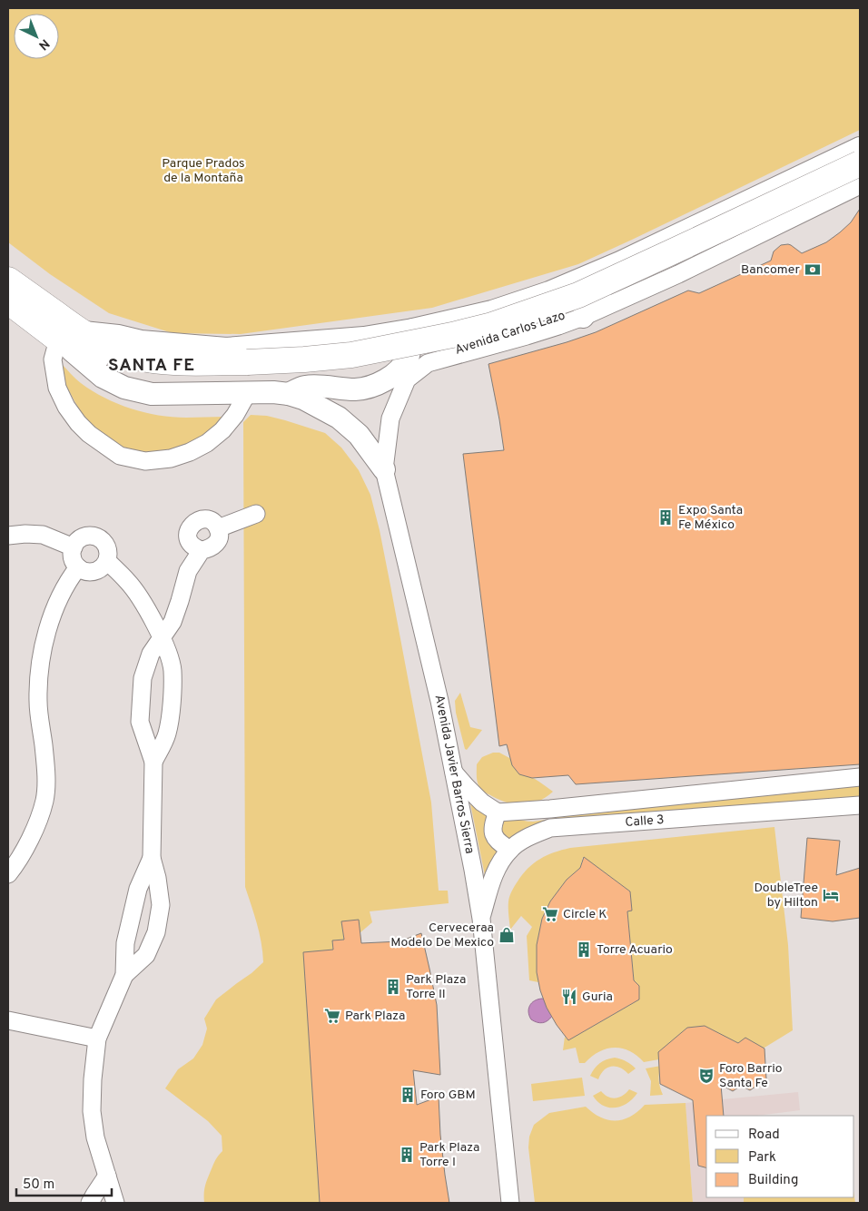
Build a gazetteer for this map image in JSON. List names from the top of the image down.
{
  "streets": {
    "highway": ["Avenida Carlos Lazo"],
    "street": ["Avenida Javier Barros Sierra", "Calle 3"]
  },
  "crossings": [
    ["Avenida Carlos Lazo", "Avenida Javier Barros Sierra"],
    ["Avenida Javier Barros Sierra", "Calle 3"]
  ],
  "districts": ["SANTA FE"],
  "parks": ["Parque Prados de la Montaña"],
  "places": {
    "bank": ["Bancomer"],
    "building": [
      "Expo Santa Fe México",
      "Torre Acuario",
      "Park Plaza Torre II",
      "Foro GBM",
      "Park Plaza Torre I"
    ],
    "hotel": ["DoubleTree by Hilton"],
    "supermarket": ["Circle K", "Park Plaza"],
    "shop": ["Cerveceraa Modelo De Mexico"],
    "restaurant": ["Guria"],
    "theatre": ["Foro Barrio Santa Fe"]
  },
  "legend": ["Road", "Park", "Building"],
  "scale_bar": "50 m",
  "north": "bottom right"
}
